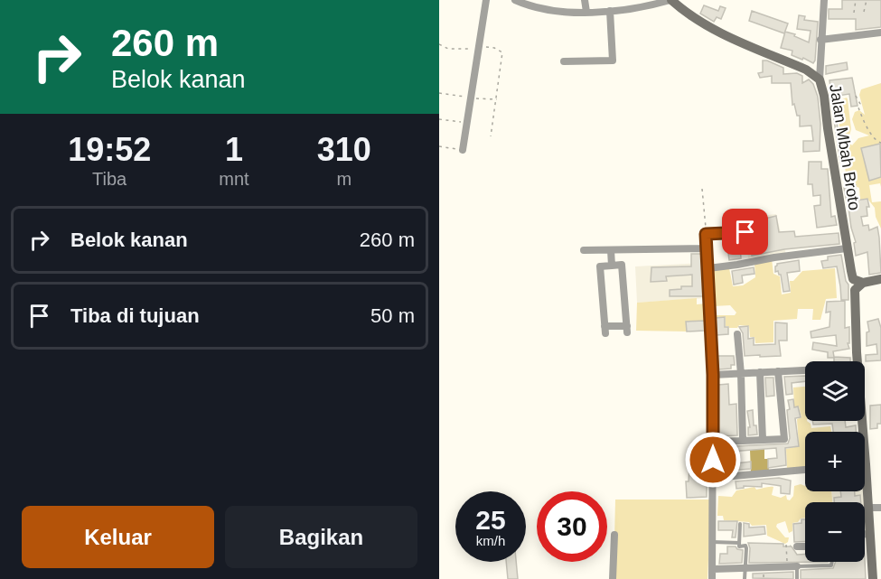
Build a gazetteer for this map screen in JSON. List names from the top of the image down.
{
  "streets": {
    "main road": ["Jalan Mbah Broto"]
  },
  "page": {
    "turn": ["260 m", "Belok kanan"],
    "eta": [
      "19:52",
      "Tiba",
      "1",
      "mnt",
      "310",
      "m"
    ],
    "list": [
      {
        "name": "Belok kanan",
        "value": "260 m"
      },
      {
        "name": "Tiba di tujuan",
        "value": "50 m"
      }
    ],
    "map_buttons": ["+", "−"],
    "speed": "25 km/h",
    "limit": "30",
    "buttons": ["Keluar", "Bagikan"]
  }
}
